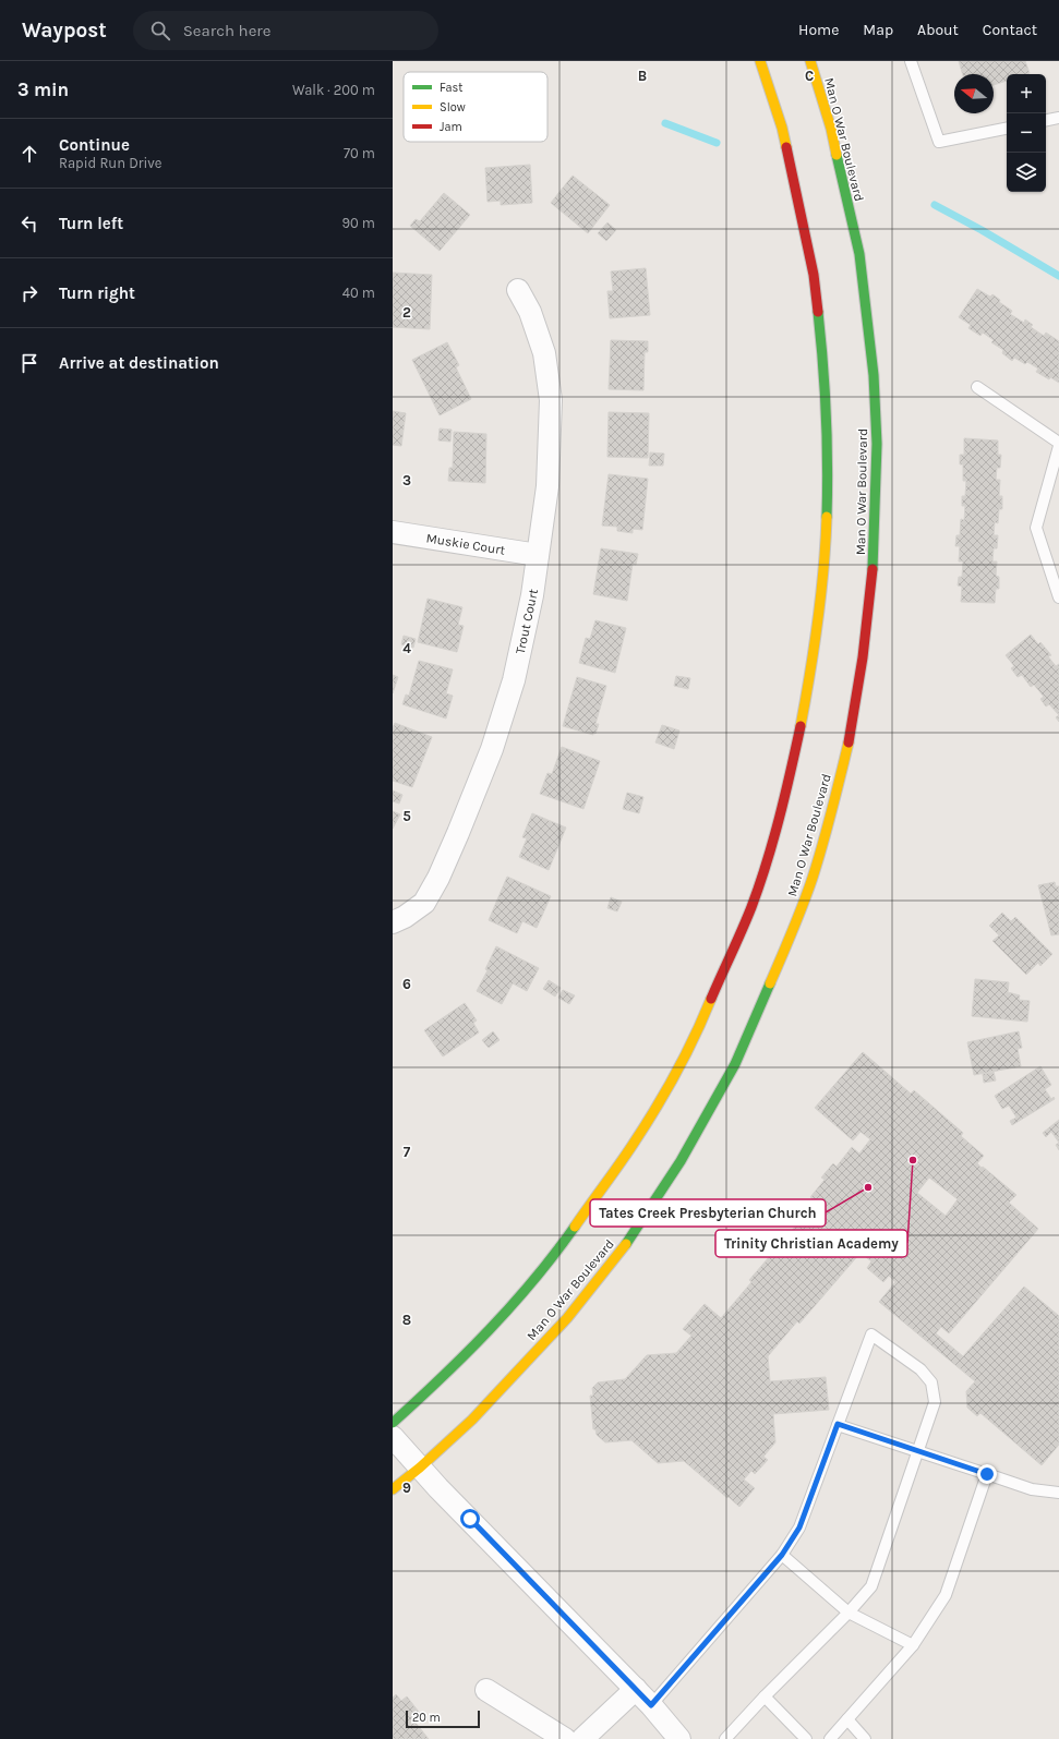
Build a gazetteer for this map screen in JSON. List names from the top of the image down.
{
  "streets": {
    "main road": ["Man O War Boulevard"],
    "street": ["Muskie Court", "Trout Court"]
  },
  "crossings": [
    ["Muskie Court", "Trout Court"]
  ],
  "places": ["Trinity Christian Academy", "Tates Creek Presbyterian Church"],
  "legend": ["Fast", "Slow", "Jam"],
  "scale_bar": "20 m",
  "north": "left",
  "page": {
    "header": "Waypost",
    "search": "Search here",
    "nav": [
      "Home",
      "Map",
      "About",
      "Contact"
    ],
    "heading": ["3 min", "Walk · 200 m"],
    "map_buttons": ["+", "−"],
    "list": [
      ["Continue", "Rapid Run Drive", "70 m"],
      ["Turn left", "90 m"],
      ["Turn right", "40 m"],
      "Arrive at destination"
    ],
    "scale": "20 m"
  },
  "grid": {
    "columns": ["B", "C"],
    "rows": [
      "2",
      "3",
      "4",
      "5",
      "6",
      "7",
      "8",
      "9"
    ]
  }
}
